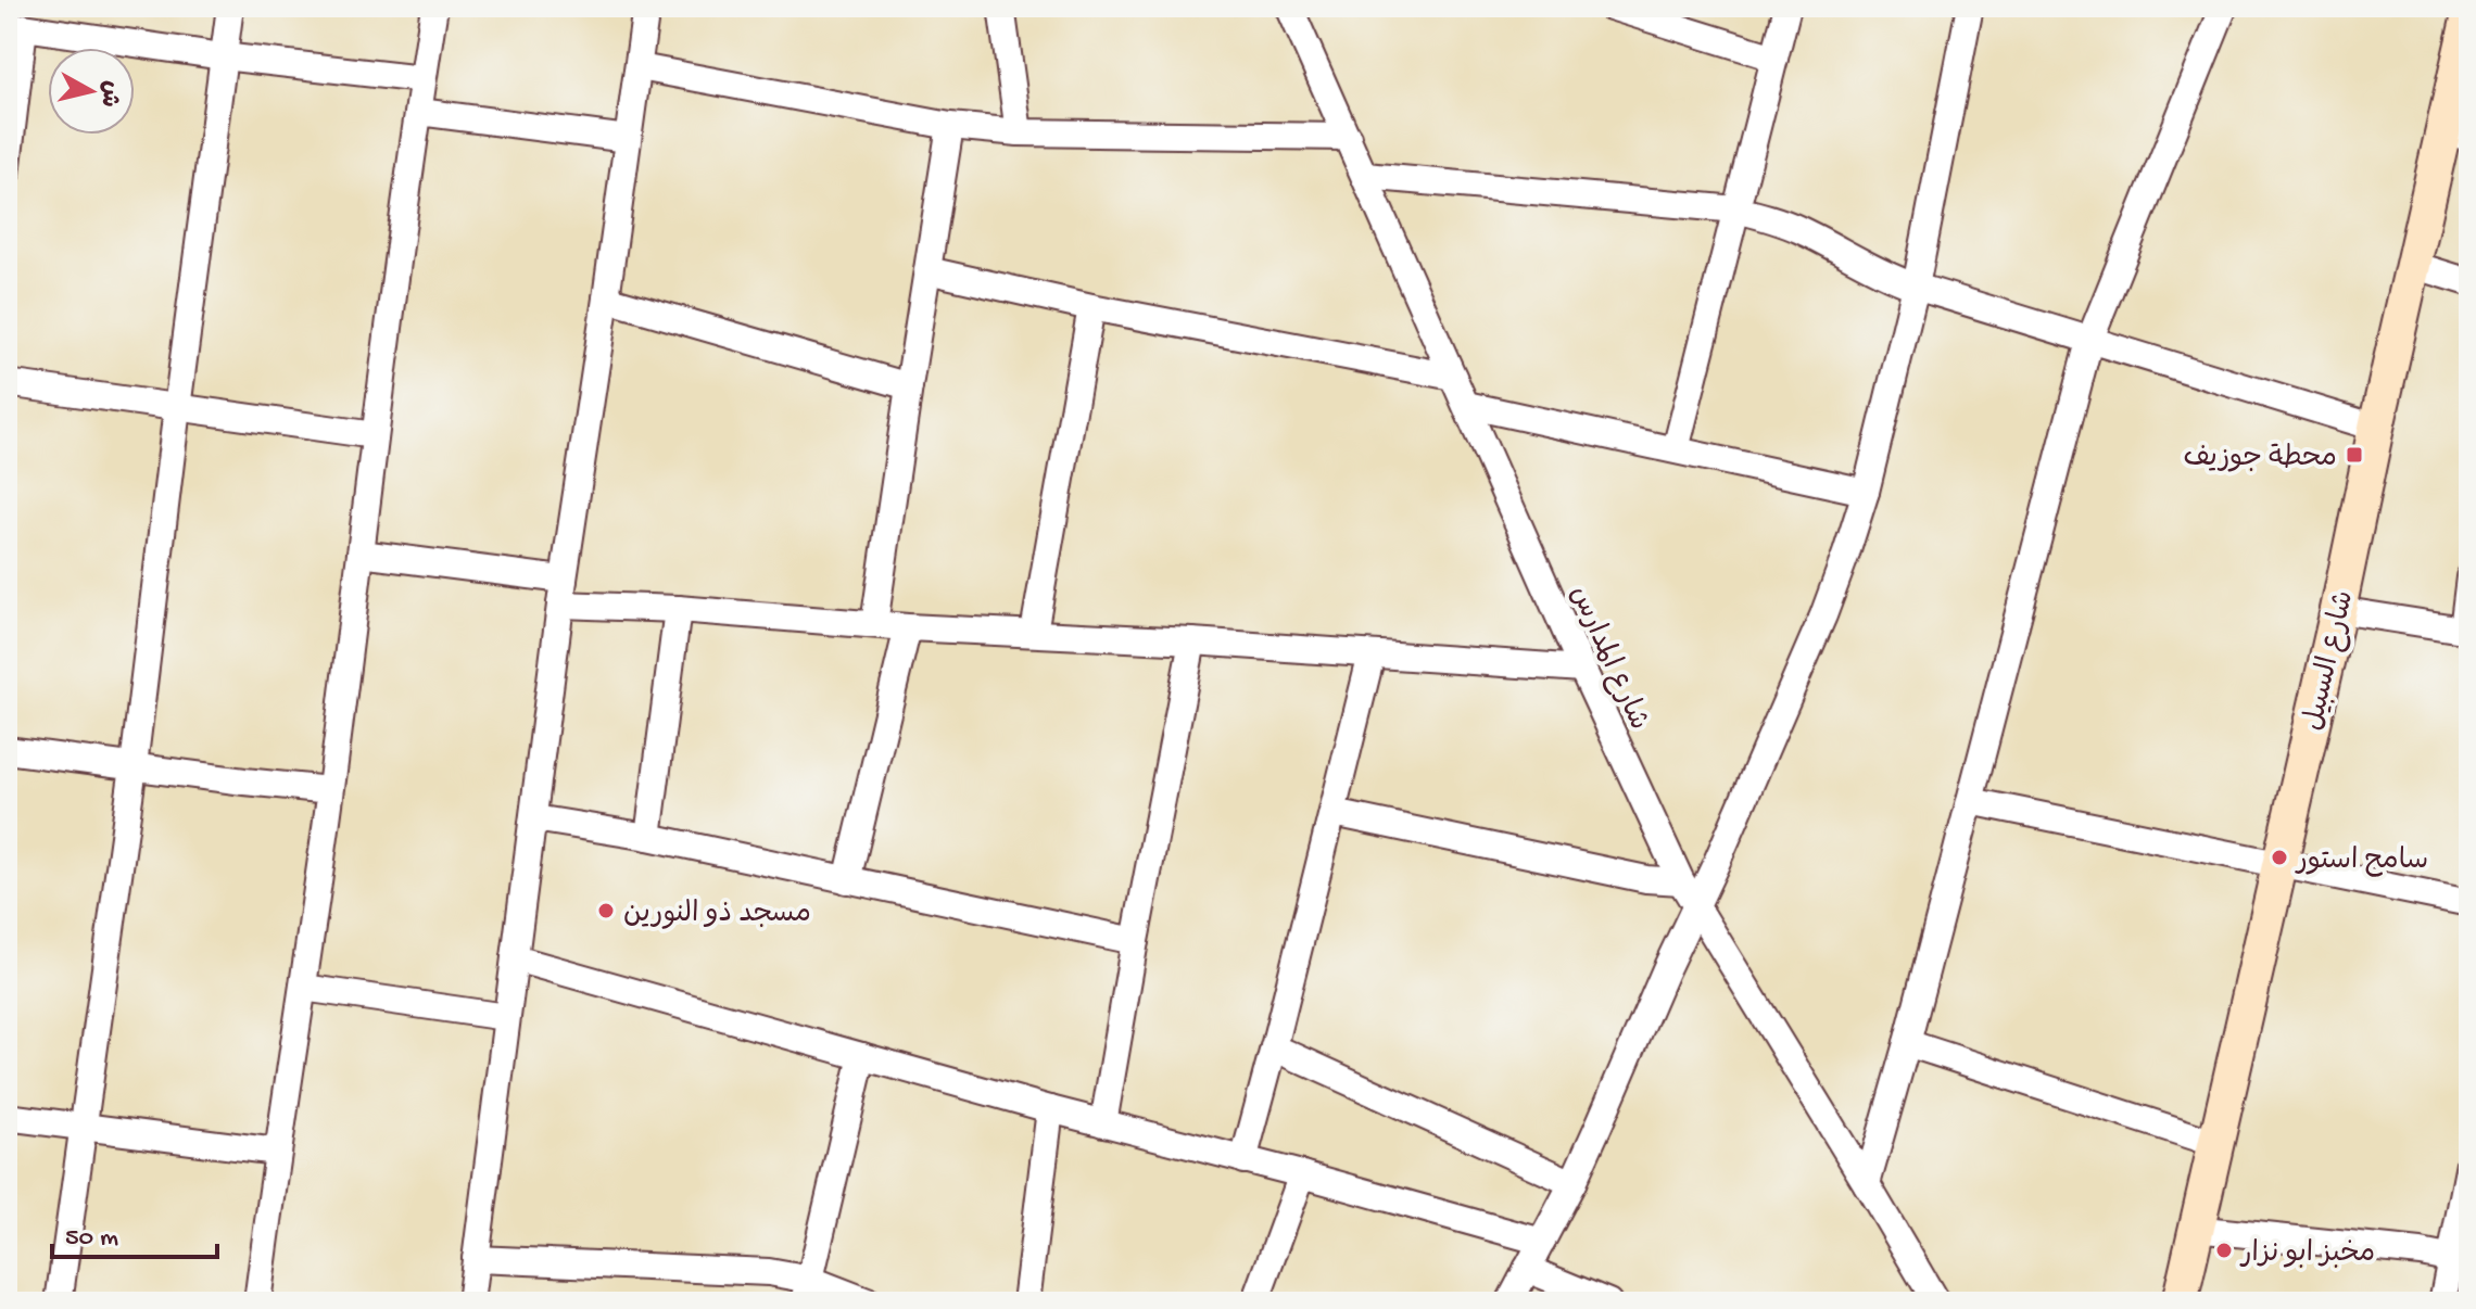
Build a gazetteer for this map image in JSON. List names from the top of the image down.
{
  "streets": {
    "street": ["شارع المدارس", "شارع السبيل"]
  },
  "places": {
    "transit": ["محطة جوزيف"],
    "other": ["سامح استور", "مسجد ذو النورين", "مخبز ابو نزار"]
  },
  "scale_bar": "50 m",
  "north": "right"
}
